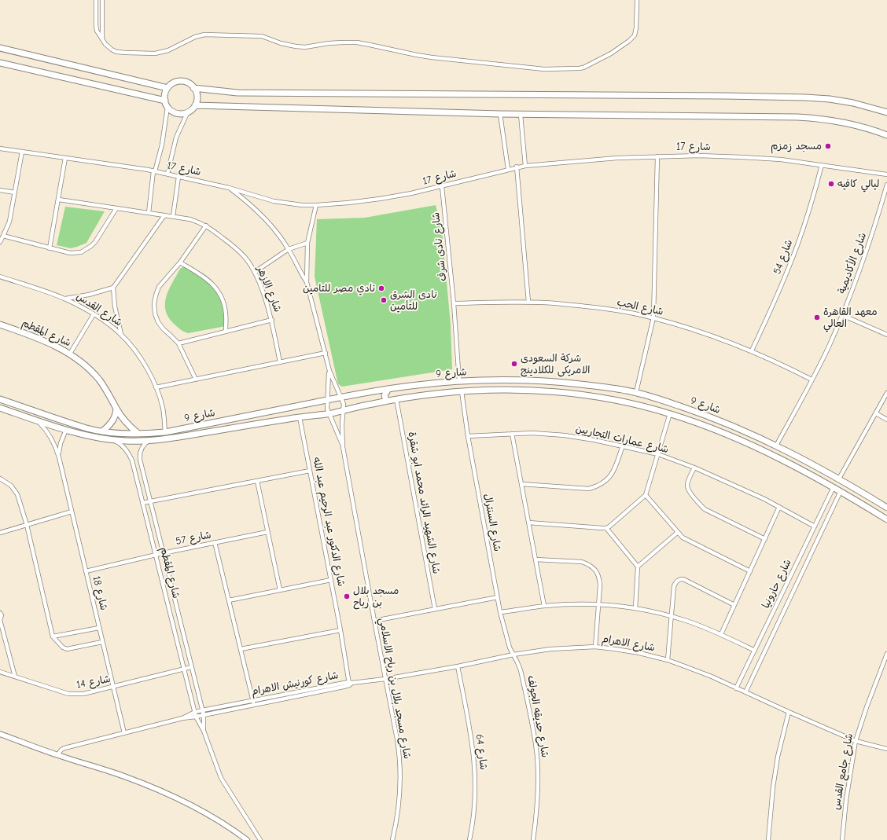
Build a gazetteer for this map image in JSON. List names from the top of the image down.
{
  "streets": {
    "main road": ["شارع المقطم", "شارع 9"],
    "street": [
      "شارع 17",
      "شارع نادى شرف",
      "شارع 54",
      "شارع الأكاديمية",
      "شارع الازهر",
      "شارع الحب",
      "شارع القدس",
      "شارع عمارات التجاريين",
      "شارع الشهيد الرائد محمد ابو شقرة",
      "شارع الدكتور عبد الرحيم عبد الله",
      "شارع السنترال",
      "شارع 57",
      "شارع حارونيا",
      "شارع 18",
      "شارع الاهرام",
      "شارع 14",
      "شارع كورنيش الاهرام",
      "شارع مسجد بلال بن رباح الاسلامي",
      "شارع حديقه الجولف",
      "شارع 64",
      "شارع جامع القدس"
    ]
  },
  "crossings": [
    ["شارع 17", "شارع نادى شرف"],
    ["شارع 17", "شارع 54"],
    ["شارع نادى شرف", "شارع الحب"],
    ["شارع نادى شرف", "شارع 9"],
    ["شارع 54", "شارع الحب"],
    ["شارع الأكاديمية", "شارع الحب"],
    ["شارع الأكاديمية", "شارع 9"],
    ["شارع القدس", "شارع 9"],
    ["شارع المقطم", "شارع 9"],
    ["شارع المقطم", "شارع 57"],
    ["شارع المقطم", "شارع 14"],
    ["شارع المقطم", "شارع كورنيش الاهرام"],
    ["شارع 9", "شارع الشهيد الرائد محمد ابو شقرة"],
    ["شارع 9", "شارع الدكتور عبد الرحيم عبد الله"],
    ["شارع 9", "شارع السنترال"],
    ["شارع 9", "شارع حارونيا"],
    ["شارع 9", "شارع 18"],
    ["شارع 9", "شارع مسجد بلال بن رباح الاسلامي"],
    ["شارع عمارات التجاريين", "شارع السنترال"],
    ["شارع عمارات التجاريين", "شارع حارونيا"],
    ["شارع الدكتور عبد الرحيم عبد الله", "شارع الاهرام"],
    ["شارع الدكتور عبد الرحيم عبد الله", "شارع كورنيش الاهرام"],
    ["شارع السنترال", "شارع الاهرام"],
    ["شارع السنترال", "شارع حديقه الجولف"],
    ["شارع 57", "شارع 18"],
    ["شارع حارونيا", "شارع الاهرام"],
    ["شارع 18", "شارع 14"],
    ["شارع الاهرام", "شارع كورنيش الاهرام"],
    ["شارع الاهرام", "شارع مسجد بلال بن رباح الاسلامي"],
    ["شارع الاهرام", "شارع حديقه الجولف"],
    ["شارع الاهرام", "شارع 64"],
    ["شارع الاهرام", "شارع جامع القدس"]
  ],
  "places": [
    "مسجد زمزم",
    "ليالي كافيه",
    "نادي مصر للتامين",
    "نادى الشرق للتأمين",
    "معهد القاهرة العالي",
    "شركة السعودى الامريكى للكلادينج",
    "مسجد بلال بن رباح"
  ]
}
